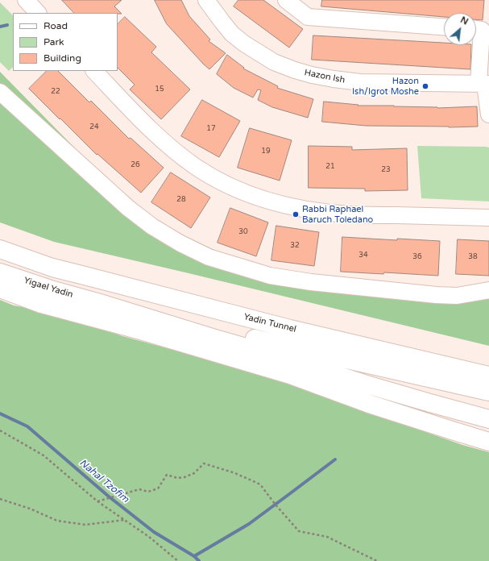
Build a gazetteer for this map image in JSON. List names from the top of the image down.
{
  "streets": {
    "highway": ["Yigael Yadin", "Yadin Tunnel"],
    "street": ["Hazon Ish"]
  },
  "crossings": [
    ["Yigael Yadin", "Yadin Tunnel"]
  ],
  "water": ["Nahal Tzofim"],
  "places": ["Hazon Ish/Igrot Moshe", "Rabbi Raphael Baruch Toledano"],
  "house_numbers": [
    "15",
    "22",
    "24",
    "17",
    "19",
    "26",
    "21",
    "23",
    "28",
    "30",
    "32",
    "34",
    "36",
    "38"
  ],
  "legend": ["Road", "Park", "Building"],
  "north": "top right"
}
